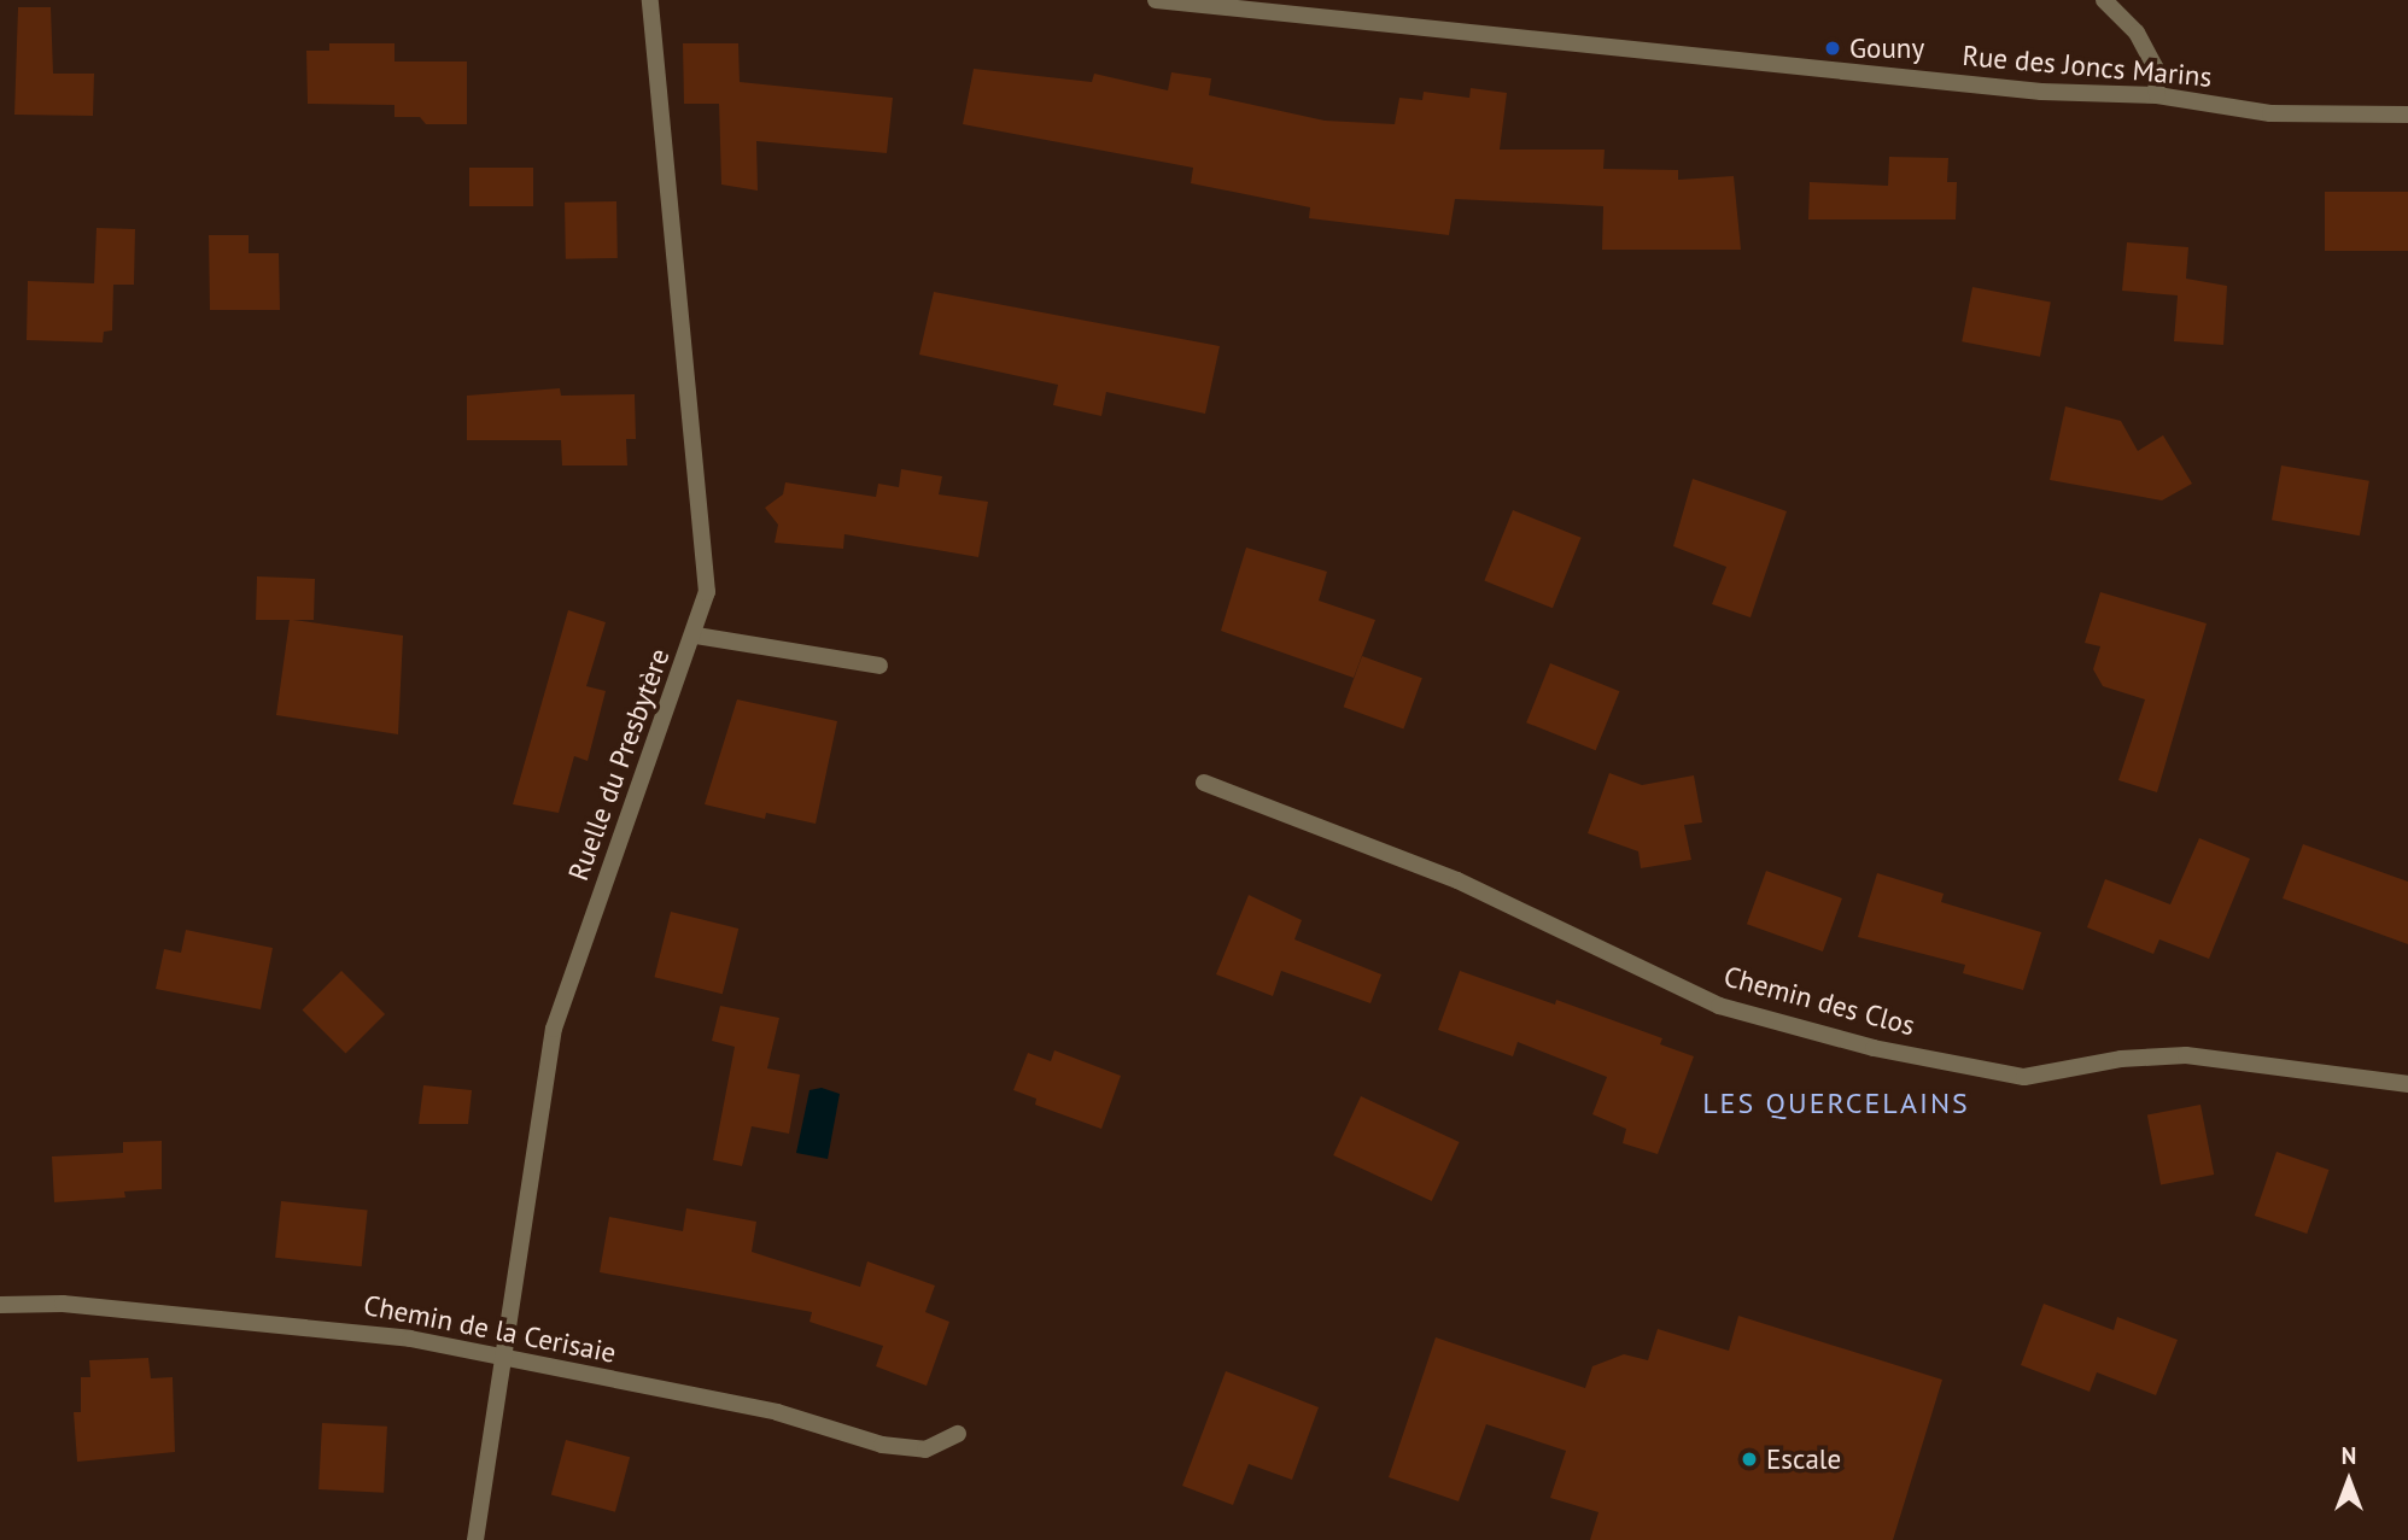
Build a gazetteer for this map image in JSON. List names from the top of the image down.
{
  "streets": {
    "street": [
      "Rue des Joncs Marins",
      "Ruelle du Presbytère",
      "Chemin des Clos",
      "Chemin de la Cerisaie"
    ]
  },
  "crossings": [
    ["Ruelle du Presbytère", "Chemin de la Cerisaie"]
  ],
  "districts": ["LES QUERCELAINS"],
  "places": ["Gouny", "Escale"],
  "north": "top"
}
